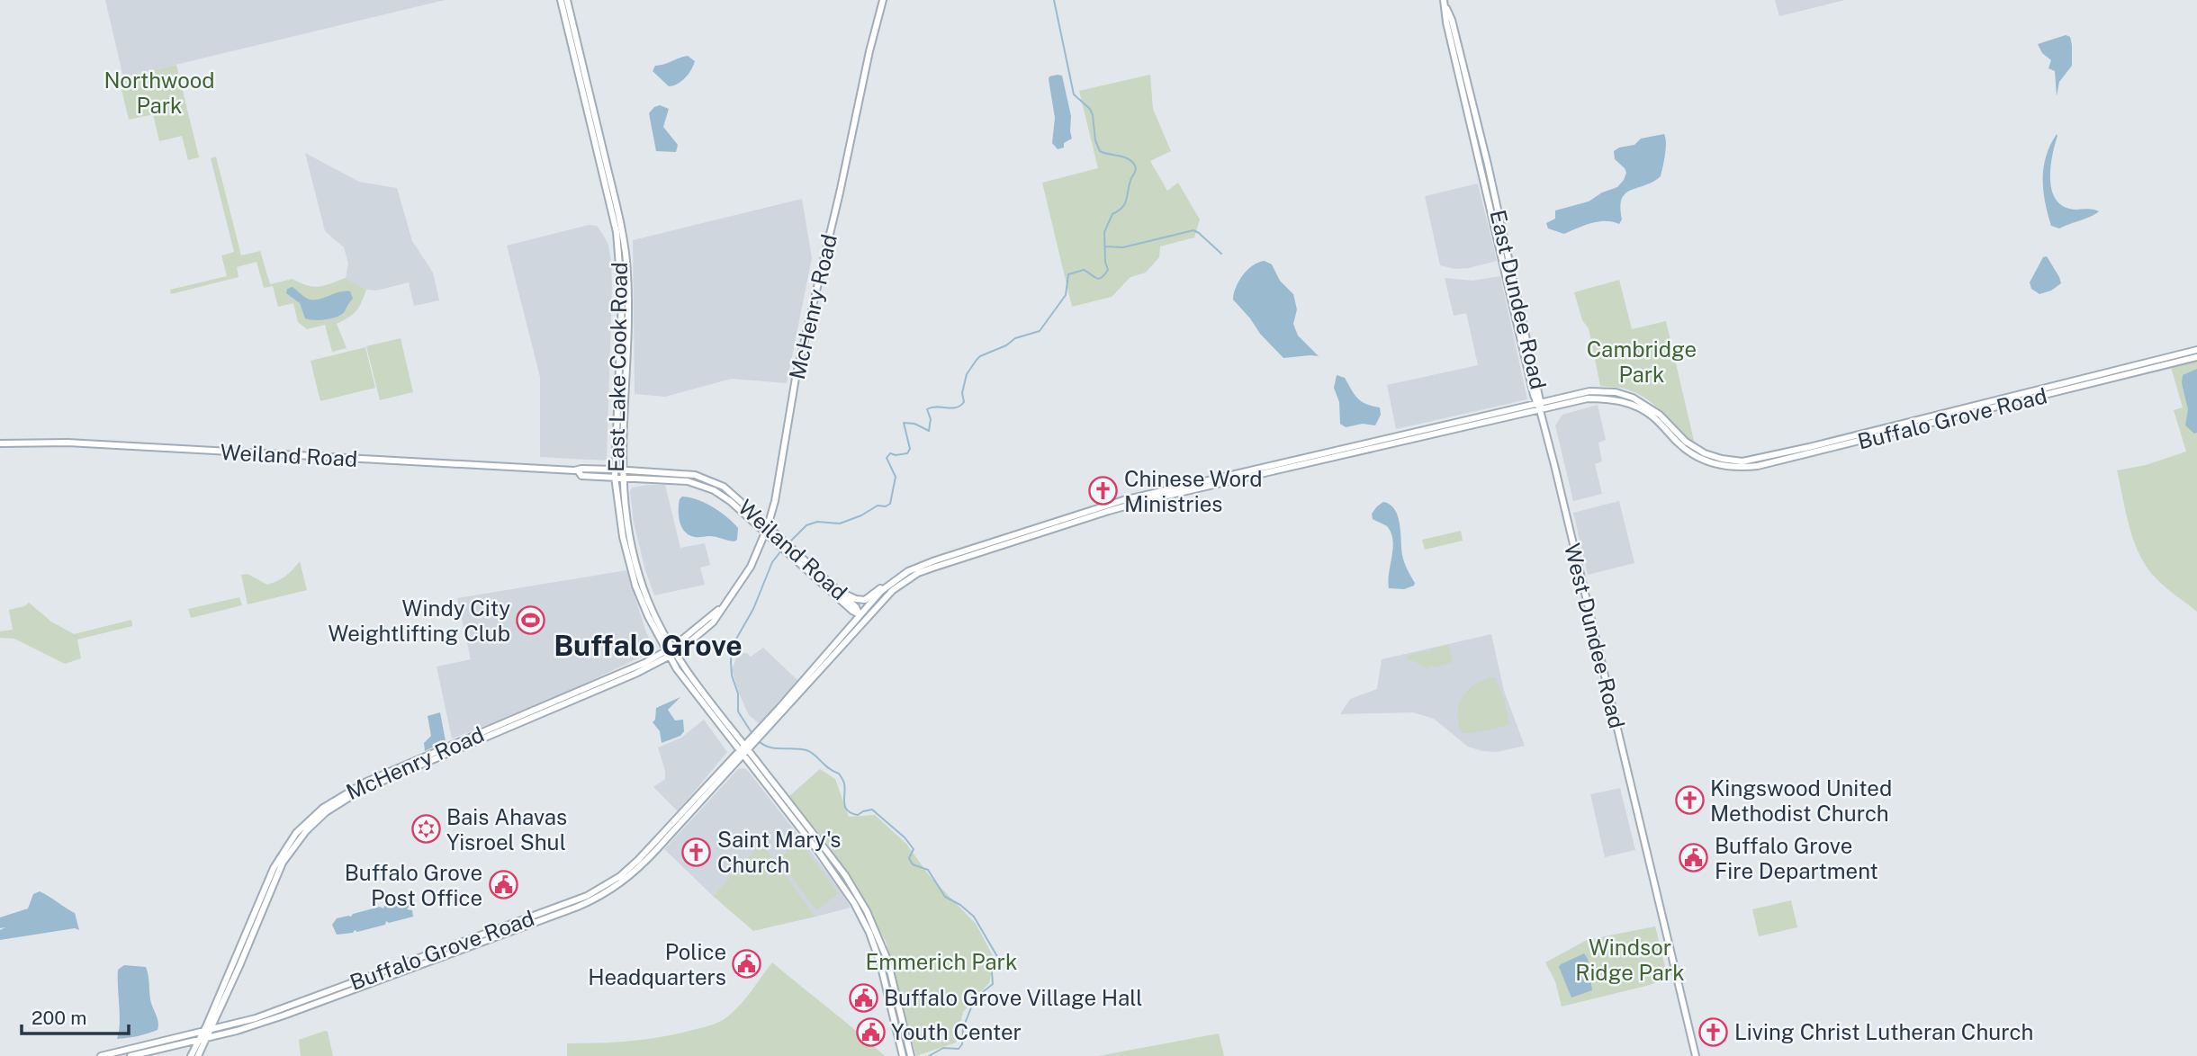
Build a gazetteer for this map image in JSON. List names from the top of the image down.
{
  "streets": {
    "main road": [
      "East Dundee Road",
      "McHenry Road",
      "East Lake Cook Road",
      "Buffalo Grove Road",
      "Weiland Road",
      "West Dundee Road"
    ]
  },
  "crossings": [
    ["East Dundee Road", "Buffalo Grove Road"],
    ["East Dundee Road", "West Dundee Road"],
    ["McHenry Road", "East Lake Cook Road"],
    ["McHenry Road", "Buffalo Grove Road"],
    ["McHenry Road", "Weiland Road"],
    ["East Lake Cook Road", "Weiland Road"],
    ["Buffalo Grove Road", "West Dundee Road"]
  ],
  "districts": ["Buffalo Grove"],
  "parks": [
    "Northwood Park",
    "Cambridge Park",
    "Windsor Ridge Park",
    "Emmerich Park"
  ],
  "places": {
    "church": [
      "Chinese Word Ministries",
      "Kingswood United Methodist Church",
      "Saint Mary's Church",
      "Living Christ Lutheran Church"
    ],
    "sports": ["Windy City Weightlifting Club"],
    "synagogue": ["Bais Ahavas Yisroel Shul"],
    "public building": [
      "Buffalo Grove Fire Department",
      "Buffalo Grove Post Office",
      "Police Headquarters",
      "Buffalo Grove Village Hall",
      "Youth Center"
    ]
  },
  "scale_bar": "200 m"
}
